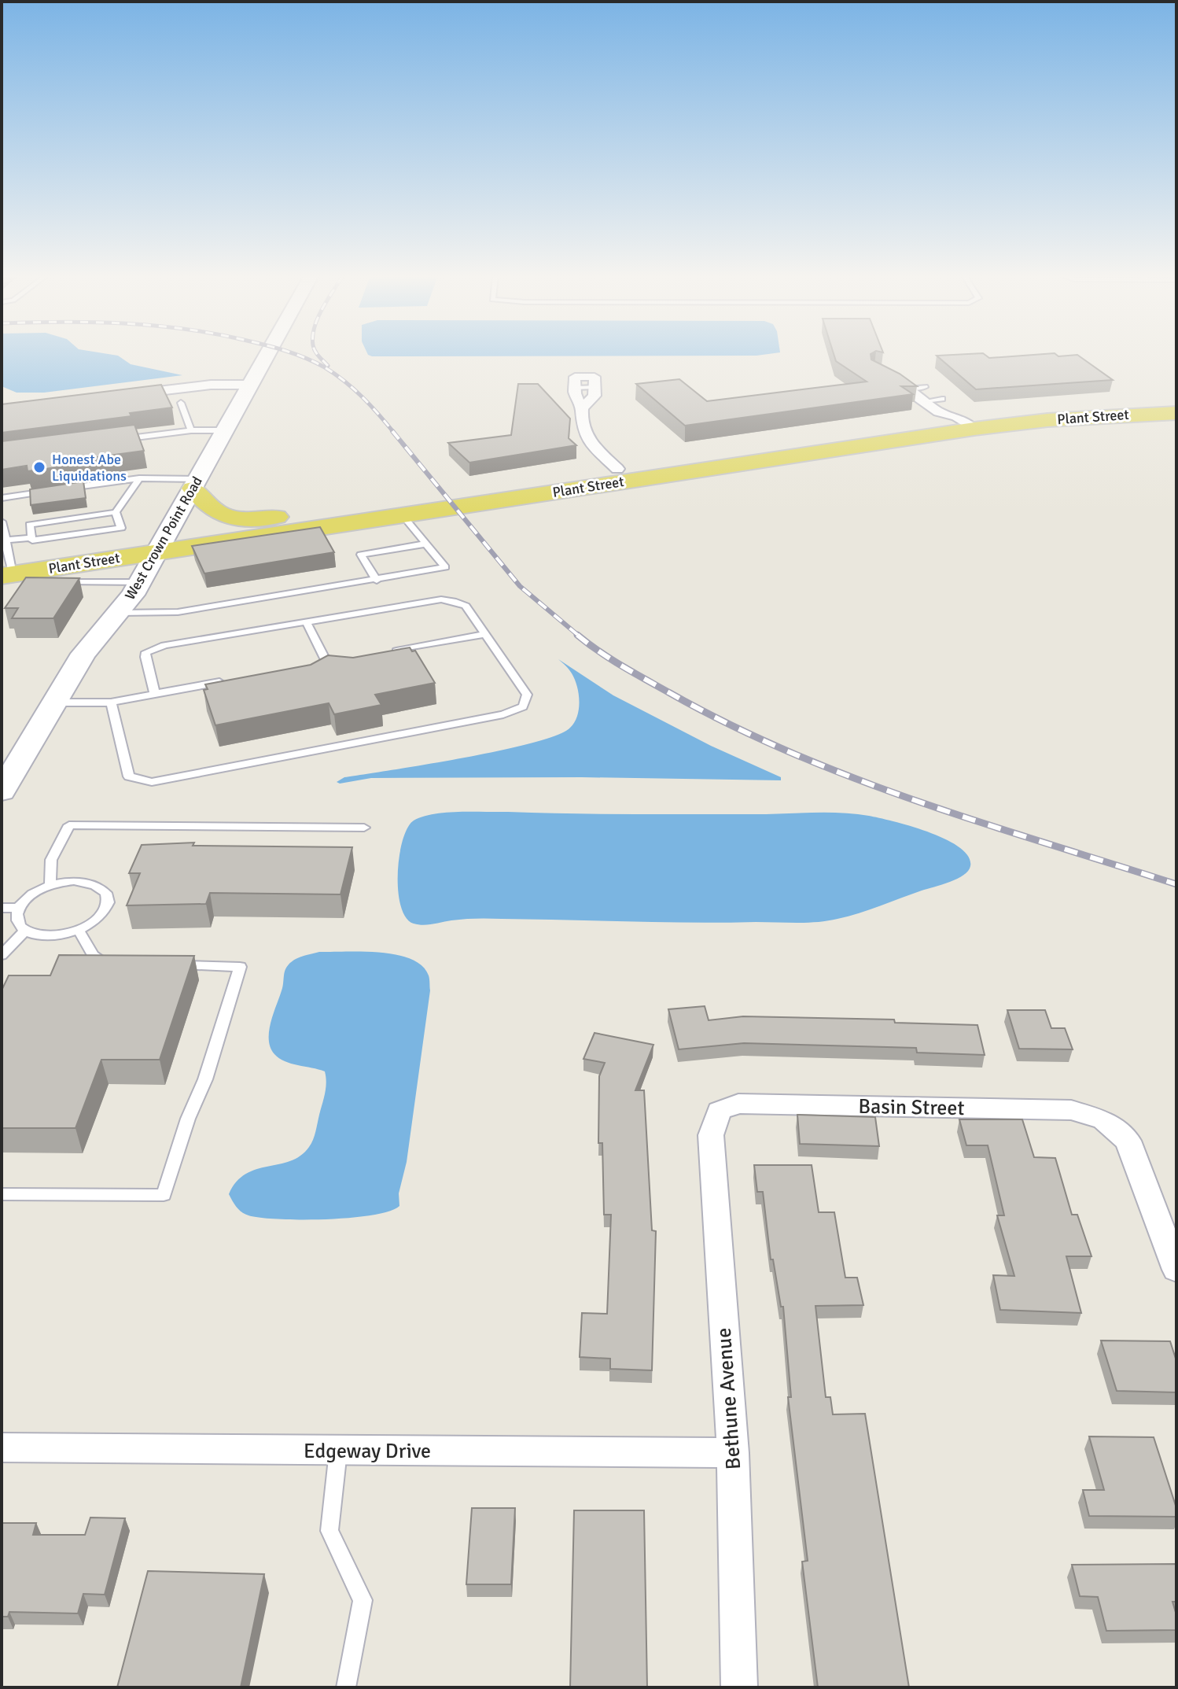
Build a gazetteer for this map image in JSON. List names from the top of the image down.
{
  "streets": {
    "main road": ["Plant Street"],
    "street": [
      "West Crown Point Road",
      "Basin Street",
      "Bethune Avenue",
      "Edgeway Drive"
    ]
  },
  "crossings": [
    ["Plant Street", "West Crown Point Road"],
    ["Basin Street", "Bethune Avenue"],
    ["Bethune Avenue", "Edgeway Drive"]
  ],
  "places": ["Honest Abe Liquidations"]
}
